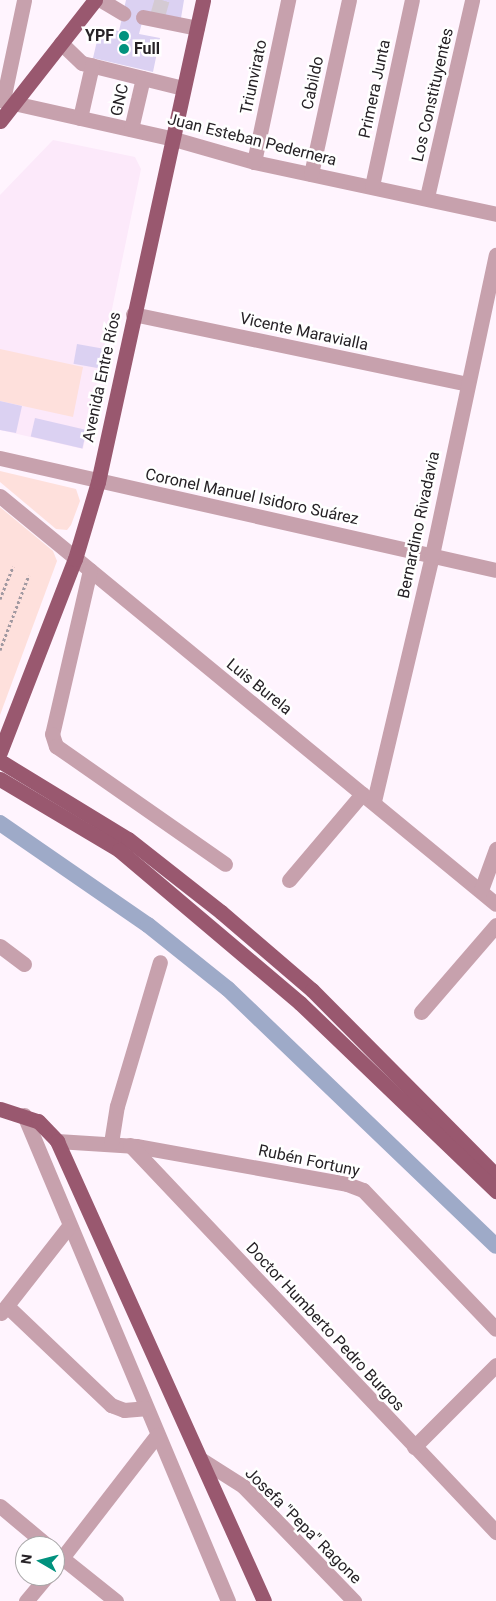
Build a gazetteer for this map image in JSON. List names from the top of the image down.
{
  "streets": {
    "main road": ["Avenida Entre Ríos"],
    "street": [
      "Triunvirato",
      "Cabildo",
      "Primera Junta",
      "Los Constituyentes",
      "GNC",
      "Juan Esteban Pedernera",
      "Vicente Maravialla",
      "Coronel Manuel Isidoro Suárez",
      "Bernardino Rivadavia",
      "Luis Burela",
      "Rubén Fortuny",
      "Doctor Humberto Pedro Burgos",
      "Josefa \"Pepa\" Ragone"
    ]
  },
  "crossings": [
    ["Triunvirato", "Juan Esteban Pedernera"],
    ["Cabildo", "Juan Esteban Pedernera"],
    ["Primera Junta", "Juan Esteban Pedernera"],
    ["Los Constituyentes", "Juan Esteban Pedernera"],
    ["GNC", "Juan Esteban Pedernera"],
    ["Juan Esteban Pedernera", "Avenida Entre Ríos"],
    ["Vicente Maravialla", "Avenida Entre Ríos"],
    ["Vicente Maravialla", "Bernardino Rivadavia"],
    ["Avenida Entre Ríos", "Coronel Manuel Isidoro Suárez"],
    ["Avenida Entre Ríos", "Luis Burela"],
    ["Coronel Manuel Isidoro Suárez", "Bernardino Rivadavia"],
    ["Bernardino Rivadavia", "Luis Burela"],
    ["Rubén Fortuny", "Doctor Humberto Pedro Burgos"]
  ],
  "places": ["YPF", "Full"],
  "north": "left"
}
